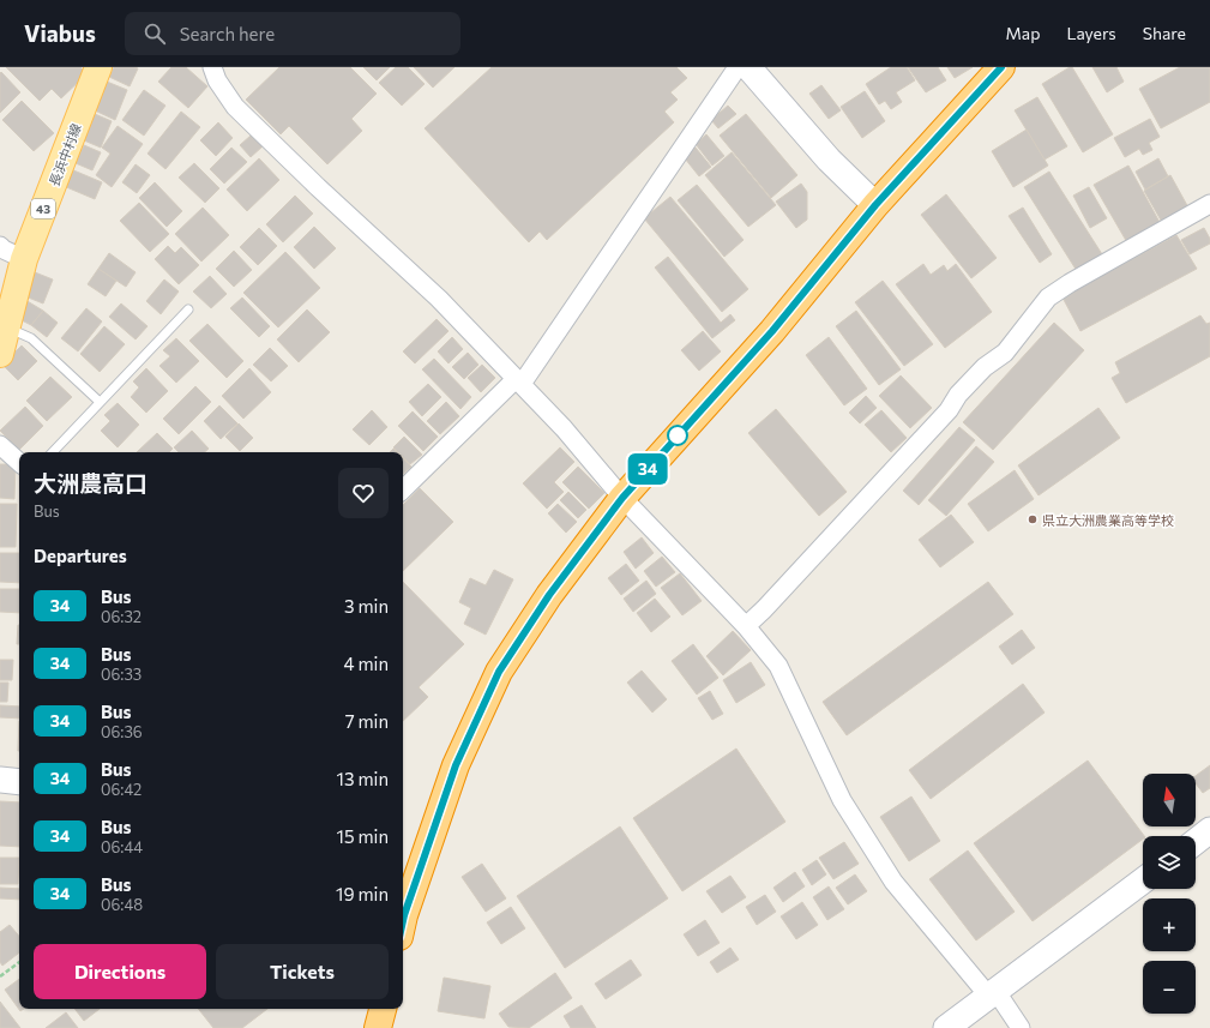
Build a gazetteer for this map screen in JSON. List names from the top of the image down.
{
  "streets": {
    "main road": ["長浜中村線", "43"]
  },
  "places": ["県立大洲農業高等学校"],
  "lines": ["bus line 34"],
  "north": "top",
  "page": {
    "header": "Viabus",
    "search": "Search here",
    "nav": ["Map", "Layers", "Share"],
    "on_map": "34",
    "heading": [
      ["大洲農高口", "Bus"],
      "Departures"
    ],
    "list": [
      {
        "mark": "34",
        "name": "Bus",
        "note": "06:32",
        "value": "3 min"
      },
      {
        "mark": "34",
        "name": "Bus",
        "note": "06:33",
        "value": "4 min"
      },
      {
        "mark": "34",
        "name": "Bus",
        "note": "06:36",
        "value": "7 min"
      },
      {
        "mark": "34",
        "name": "Bus",
        "note": "06:42",
        "value": "13 min"
      },
      {
        "mark": "34",
        "name": "Bus",
        "note": "06:44",
        "value": "15 min"
      },
      {
        "mark": "34",
        "name": "Bus",
        "note": "06:48",
        "value": "19 min"
      }
    ],
    "map_buttons": ["+", "−"],
    "buttons": ["Directions", "Tickets"]
  }
}
